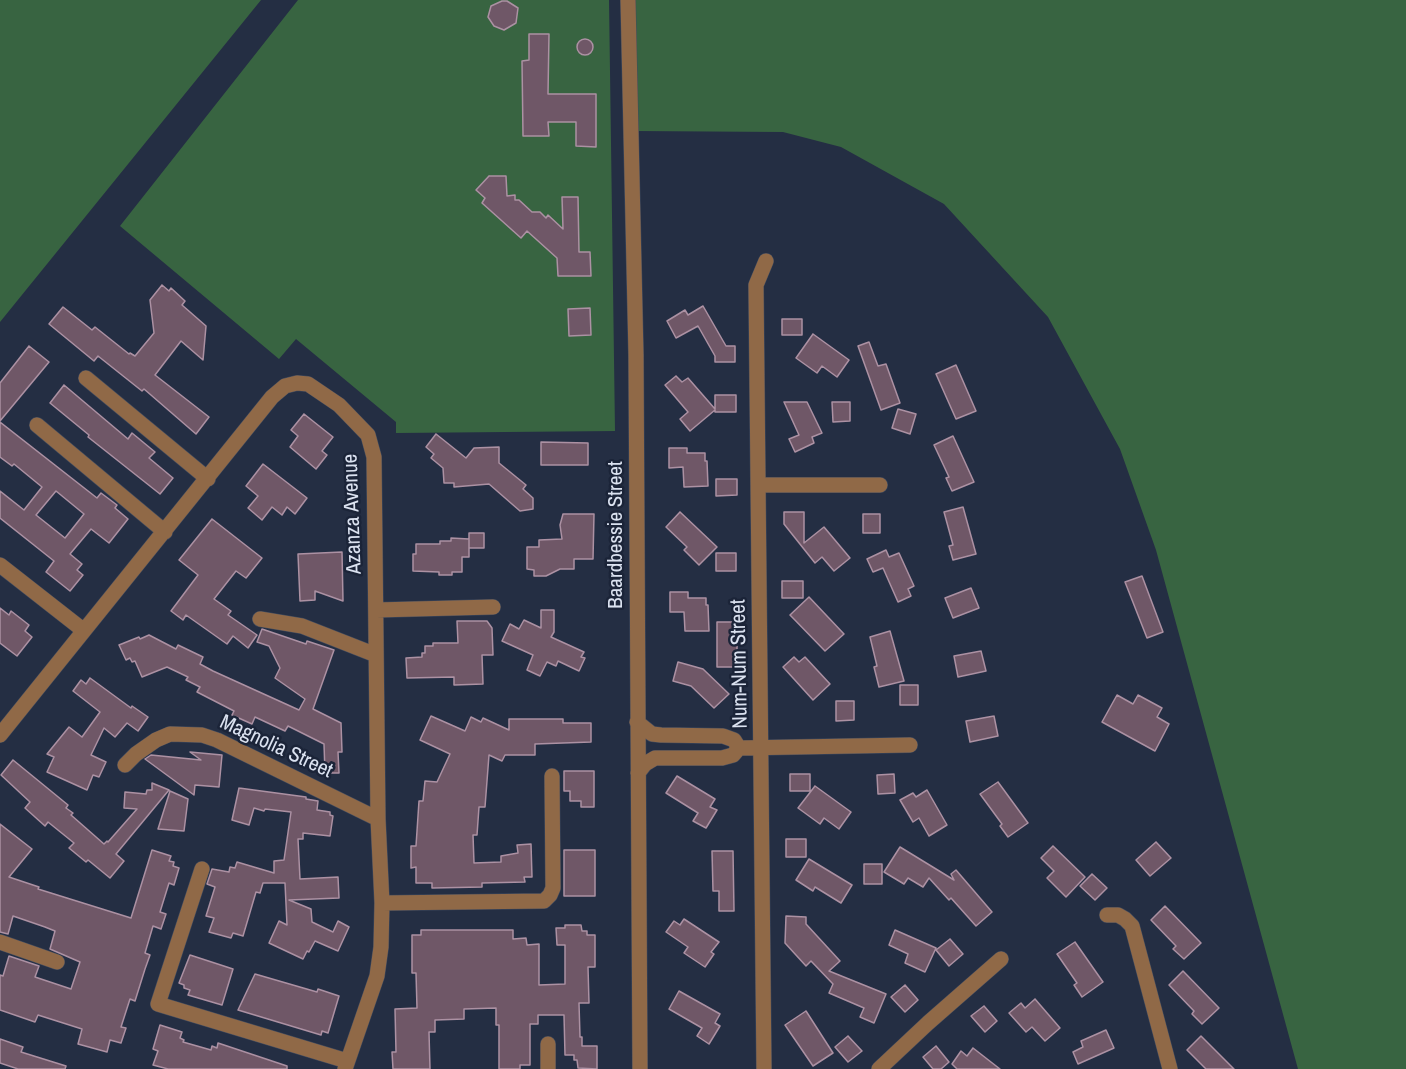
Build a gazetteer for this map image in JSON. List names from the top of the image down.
{
  "streets": {
    "street": [
      "Azanza Avenue",
      "Baardbessie Street",
      "Num-Num Street",
      "Magnolia Street"
    ]
  },
  "crossings": [
    ["Azanza Avenue", "Magnolia Street"]
  ]
}
